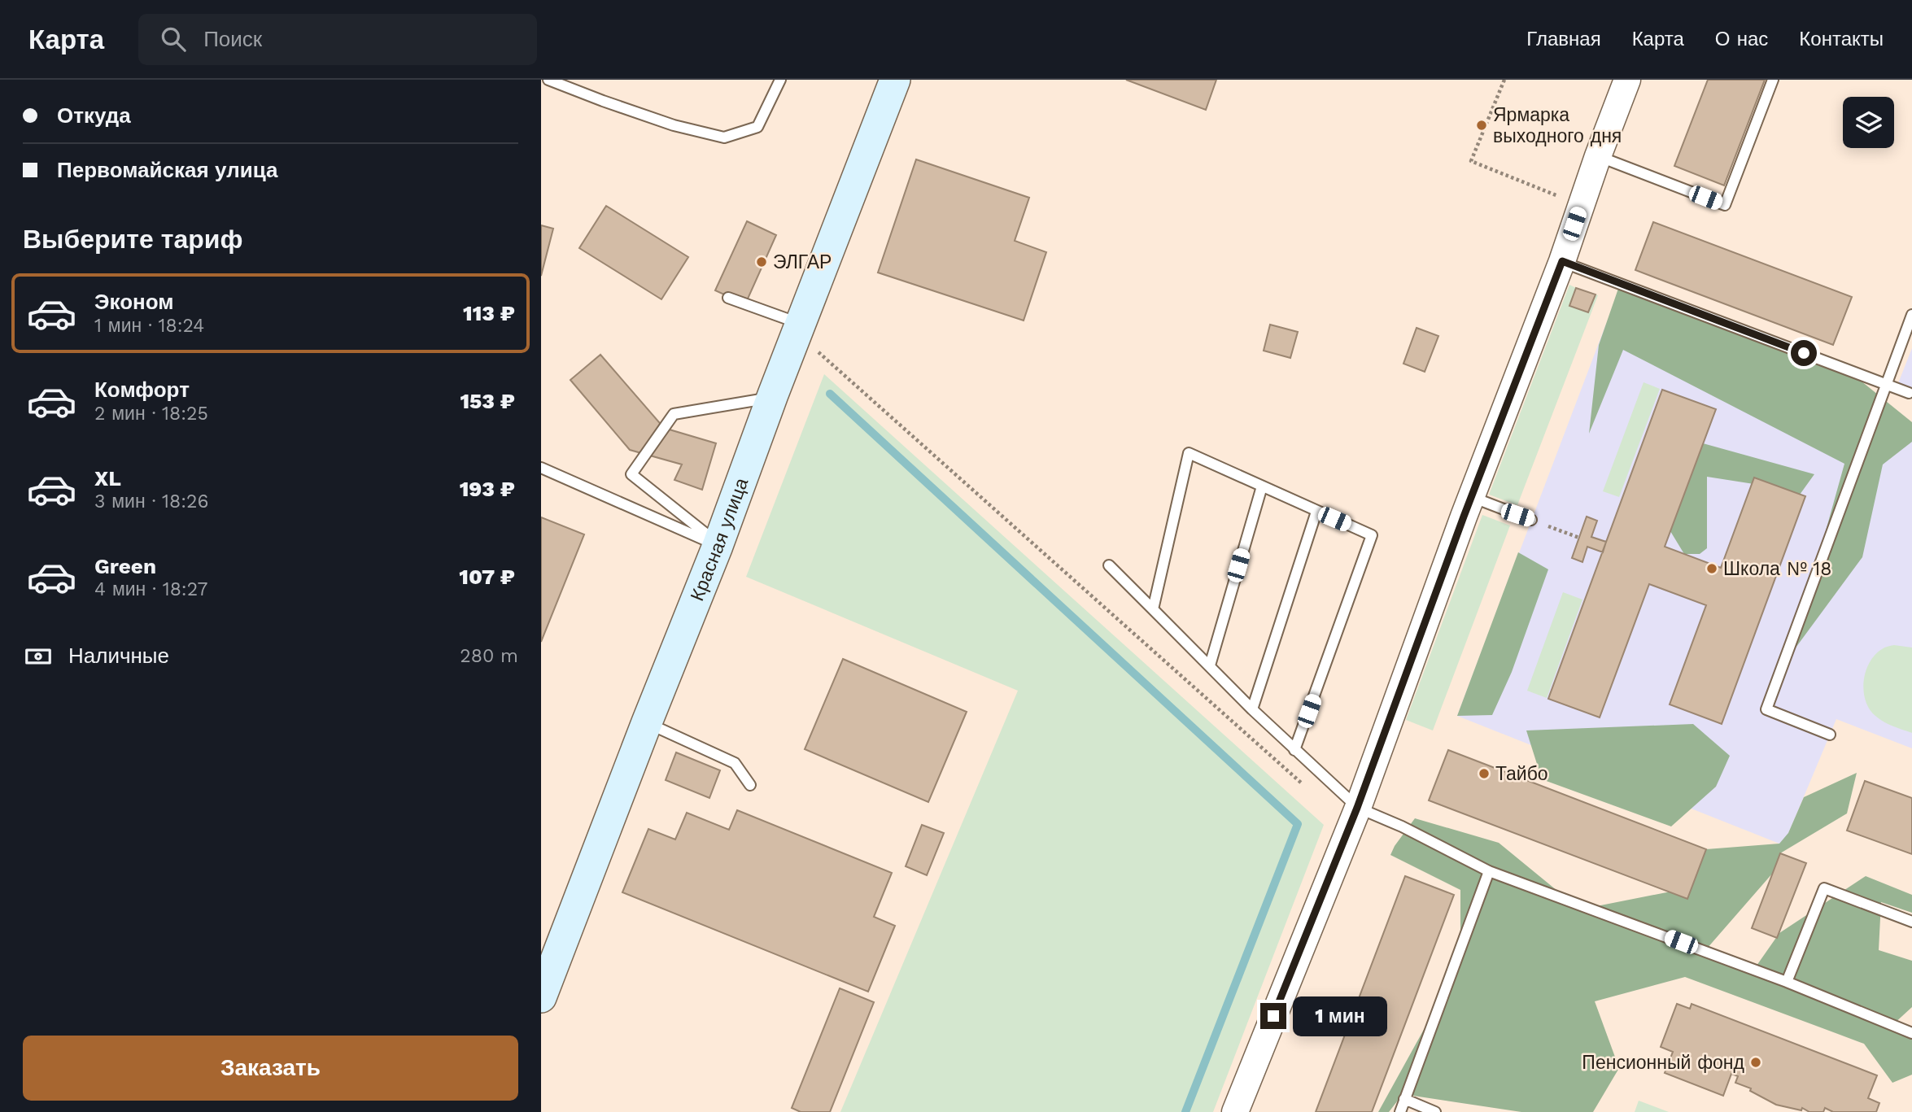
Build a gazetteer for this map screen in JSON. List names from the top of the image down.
{
  "streets": {
    "main road": ["Красная улица"]
  },
  "places": [
    "Ярмарка выходного дня",
    "ЭЛГАР",
    "Школа № 18",
    "Тайбо",
    "Пенсионный фонд"
  ],
  "page": {
    "header": "Карта",
    "search": "Поиск",
    "nav": [
      "Главная",
      "Карта",
      "О нас",
      "Контакты"
    ],
    "banner": ["Откуда", "Первомайская улица"],
    "heading": "Выберите тариф",
    "list": [
      {
        "name": "Эконом",
        "note": "1 мин · 18:24",
        "value": "113 ₽"
      },
      {
        "name": "Комфорт",
        "note": "2 мин · 18:25",
        "value": "153 ₽"
      },
      {
        "name": "XL",
        "note": "3 мин · 18:26",
        "value": "193 ₽"
      },
      {
        "name": "Green",
        "note": "4 мин · 18:27",
        "value": "107 ₽"
      }
    ],
    "pay": ["Наличные", "280 m"],
    "bubble": "1 мин",
    "buttons": "Заказать"
  }
}
